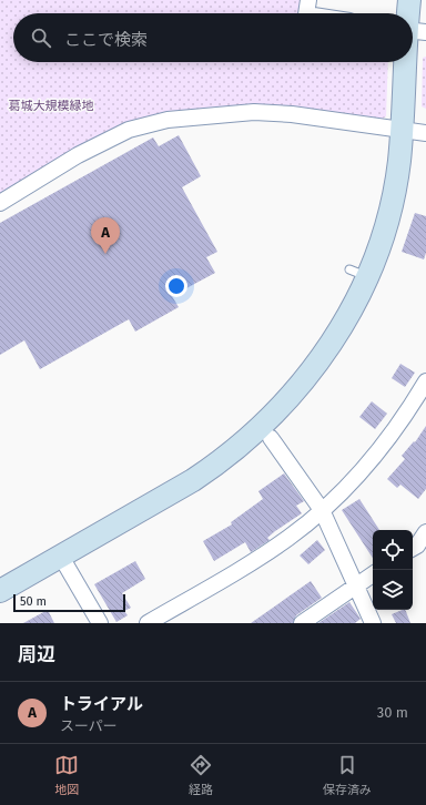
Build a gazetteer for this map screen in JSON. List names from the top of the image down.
{
  "parks": ["葛城大規模緑地"],
  "scale_bar": "50 m",
  "page": {
    "search": "ここで検索",
    "pins": "A",
    "scale": "50 m",
    "heading": "周辺",
    "list": [
      {
        "mark": "A",
        "name": "トライアル",
        "note": "スーパー",
        "value": "30 m"
      }
    ],
    "nav": ["地図", "経路", "保存済み"]
  }
}
